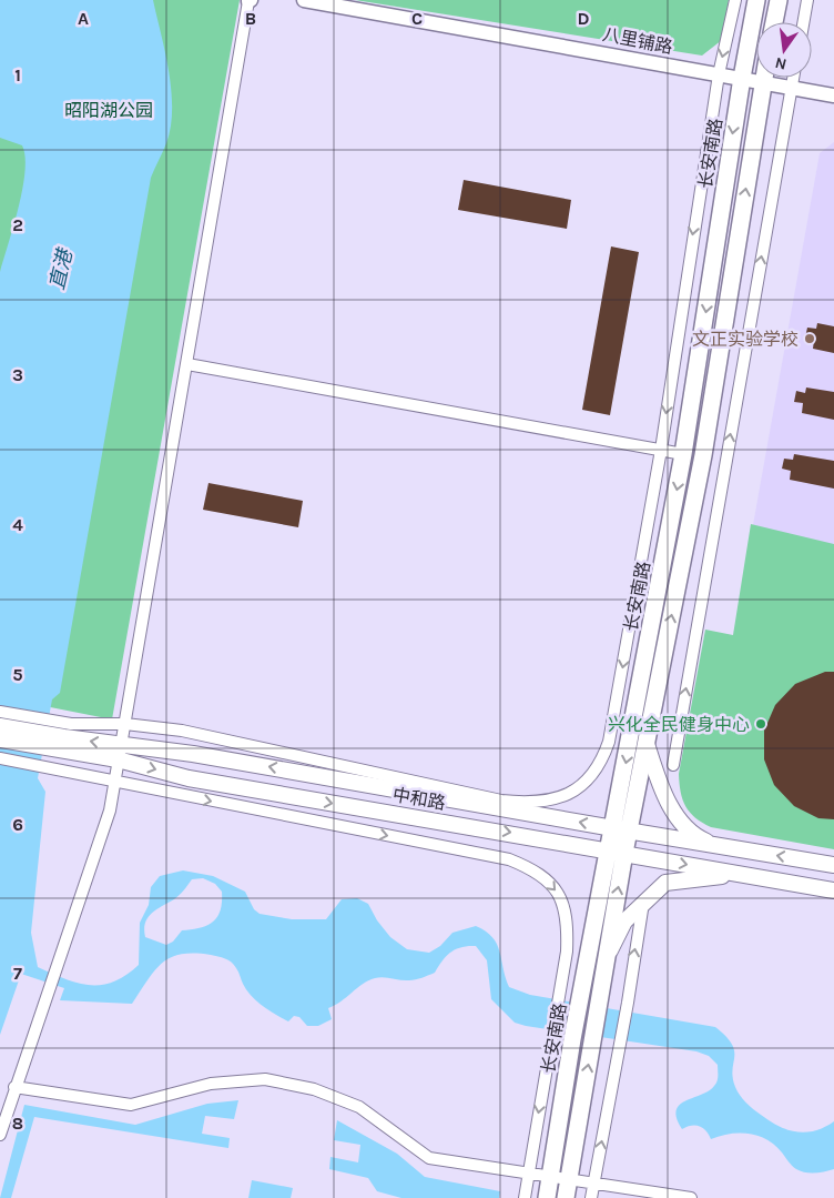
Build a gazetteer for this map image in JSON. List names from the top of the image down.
{
  "streets": {
    "main road": ["长安南路", "中和路"],
    "street": ["八里铺路"]
  },
  "crossings": [
    ["八里铺路", "长安南路"],
    ["长安南路", "中和路"]
  ],
  "water": ["直港"],
  "parks": ["昭阳湖公园"],
  "places": ["文正实验学校", "兴化全民健身中心"],
  "north": "bottom",
  "grid": {
    "columns": [
      "A",
      "B",
      "C",
      "D"
    ],
    "rows": [
      "1",
      "2",
      "3",
      "4",
      "5",
      "6",
      "7",
      "8"
    ]
  }
}
